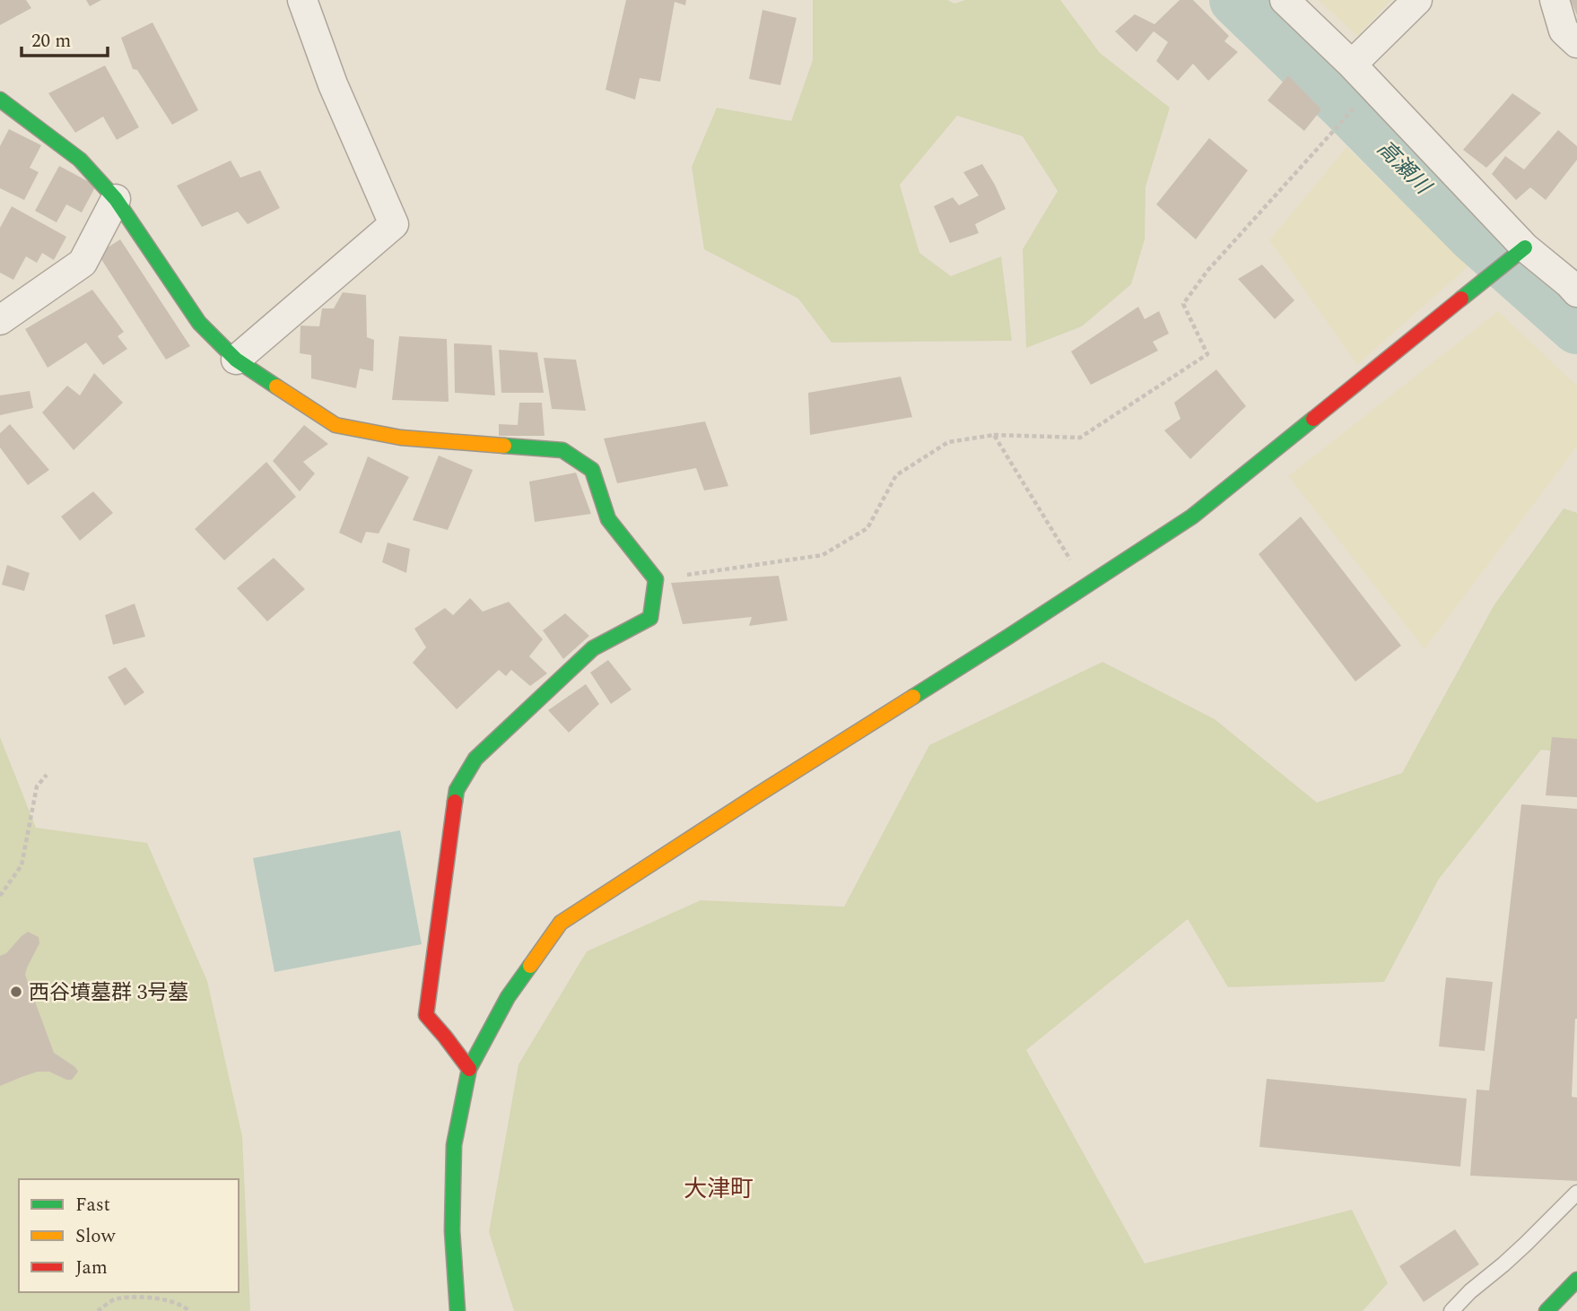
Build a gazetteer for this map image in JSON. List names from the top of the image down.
{
  "districts": ["大津町"],
  "water": ["高瀬川"],
  "places": ["西谷墳墓群 3号墓"],
  "legend": ["Fast", "Slow", "Jam"],
  "scale_bar": "20 m"
}
